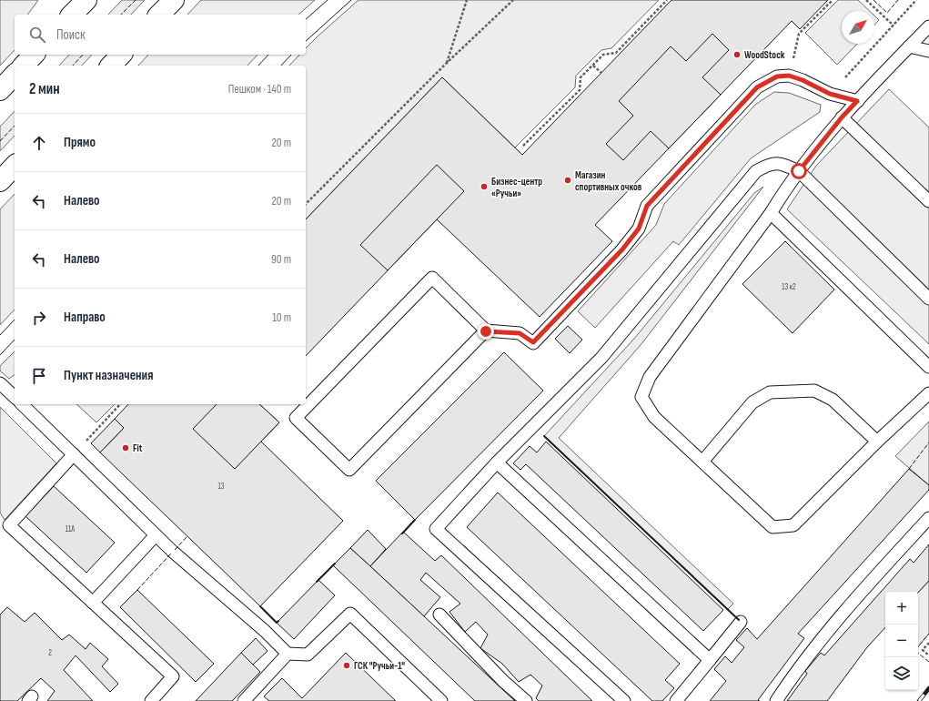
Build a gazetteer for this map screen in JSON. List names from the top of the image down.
{
  "places": [
    "WoodStock",
    "Магазин спортивных очков",
    "Бизнес-центр «Ручьи»",
    "Fit",
    "ГСК \"Ручьи-1\""
  ],
  "house_numbers": [
    "13 к2",
    "13",
    "11А",
    "2"
  ],
  "north": "top right",
  "page": {
    "search": "Поиск",
    "heading": ["2 мин", "Пешком · 140 m"],
    "list": [
      ["Прямо", "20 m"],
      ["Налево", "20 m"],
      ["Налево", "90 m"],
      ["Направо", "10 m"],
      "Пункт назначения"
    ],
    "map_buttons": ["+", "−"]
  }
}
